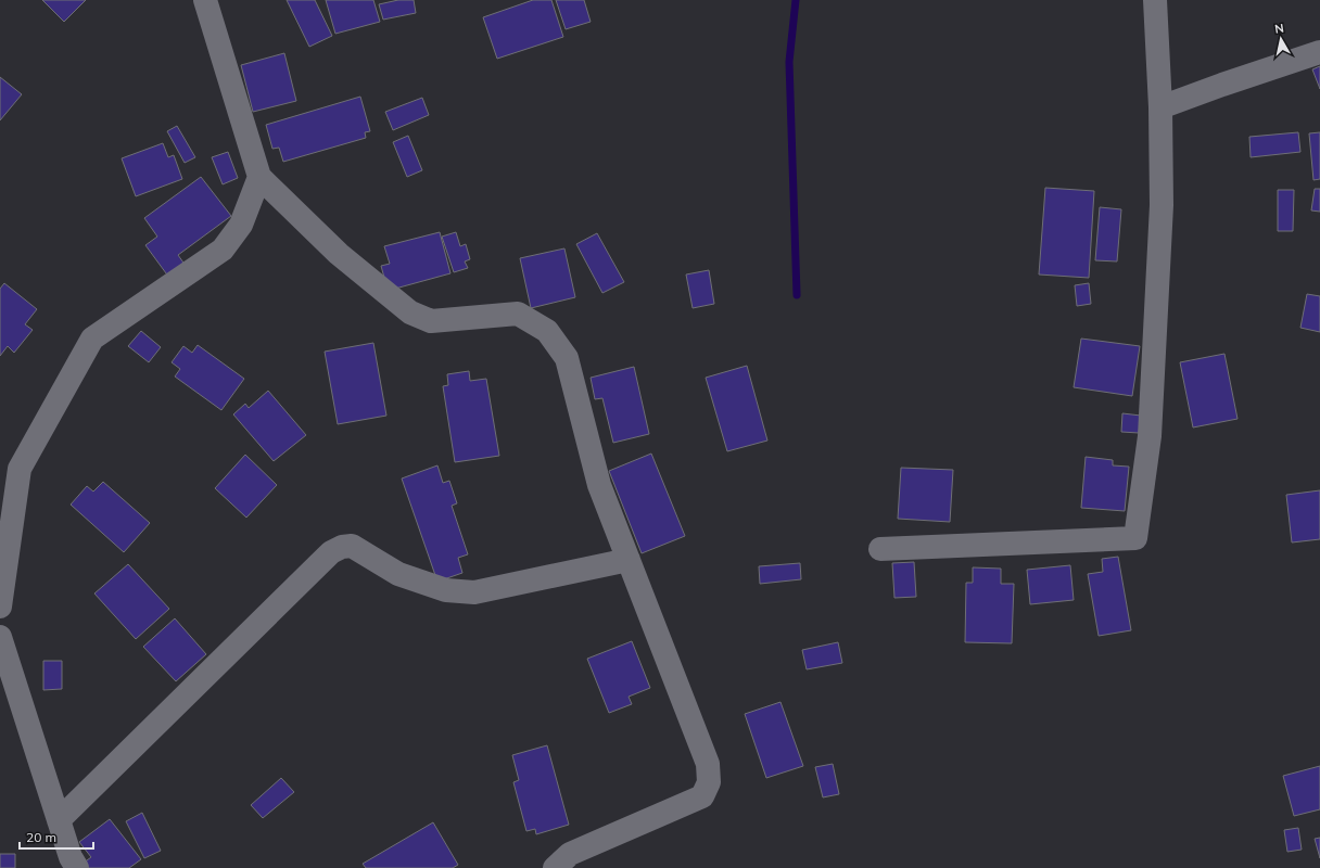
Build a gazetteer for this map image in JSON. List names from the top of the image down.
{
  "scale_bar": "20 m",
  "north": "top"
}
